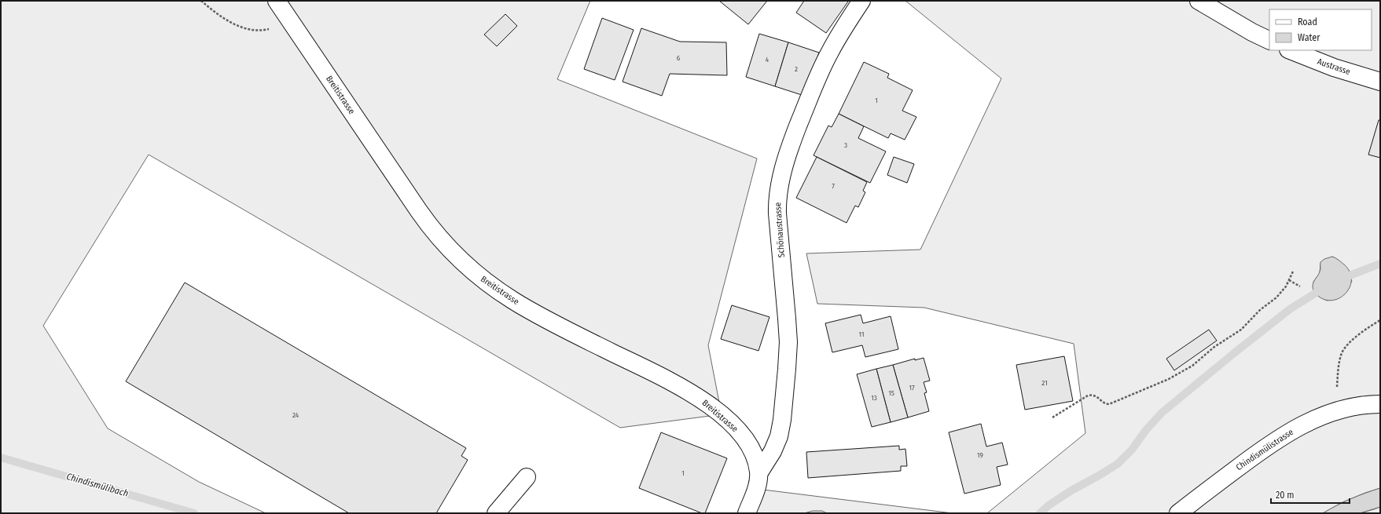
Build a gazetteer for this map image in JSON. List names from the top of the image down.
{
  "streets": {
    "street": [
      "Austrasse",
      "Breitistrasse",
      "Schönaustrasse",
      "Chindismülistrasse"
    ]
  },
  "crossings": [
    ["Breitistrasse", "Schönaustrasse"]
  ],
  "water": ["Chindismülibach"],
  "house_numbers": [
    "6",
    "4",
    "2",
    "1",
    "3",
    "7",
    "11",
    "21",
    "17",
    "15",
    "13",
    "24",
    "19",
    "1"
  ],
  "legend": ["Road", "Water"],
  "scale_bar": "20 m"
}
